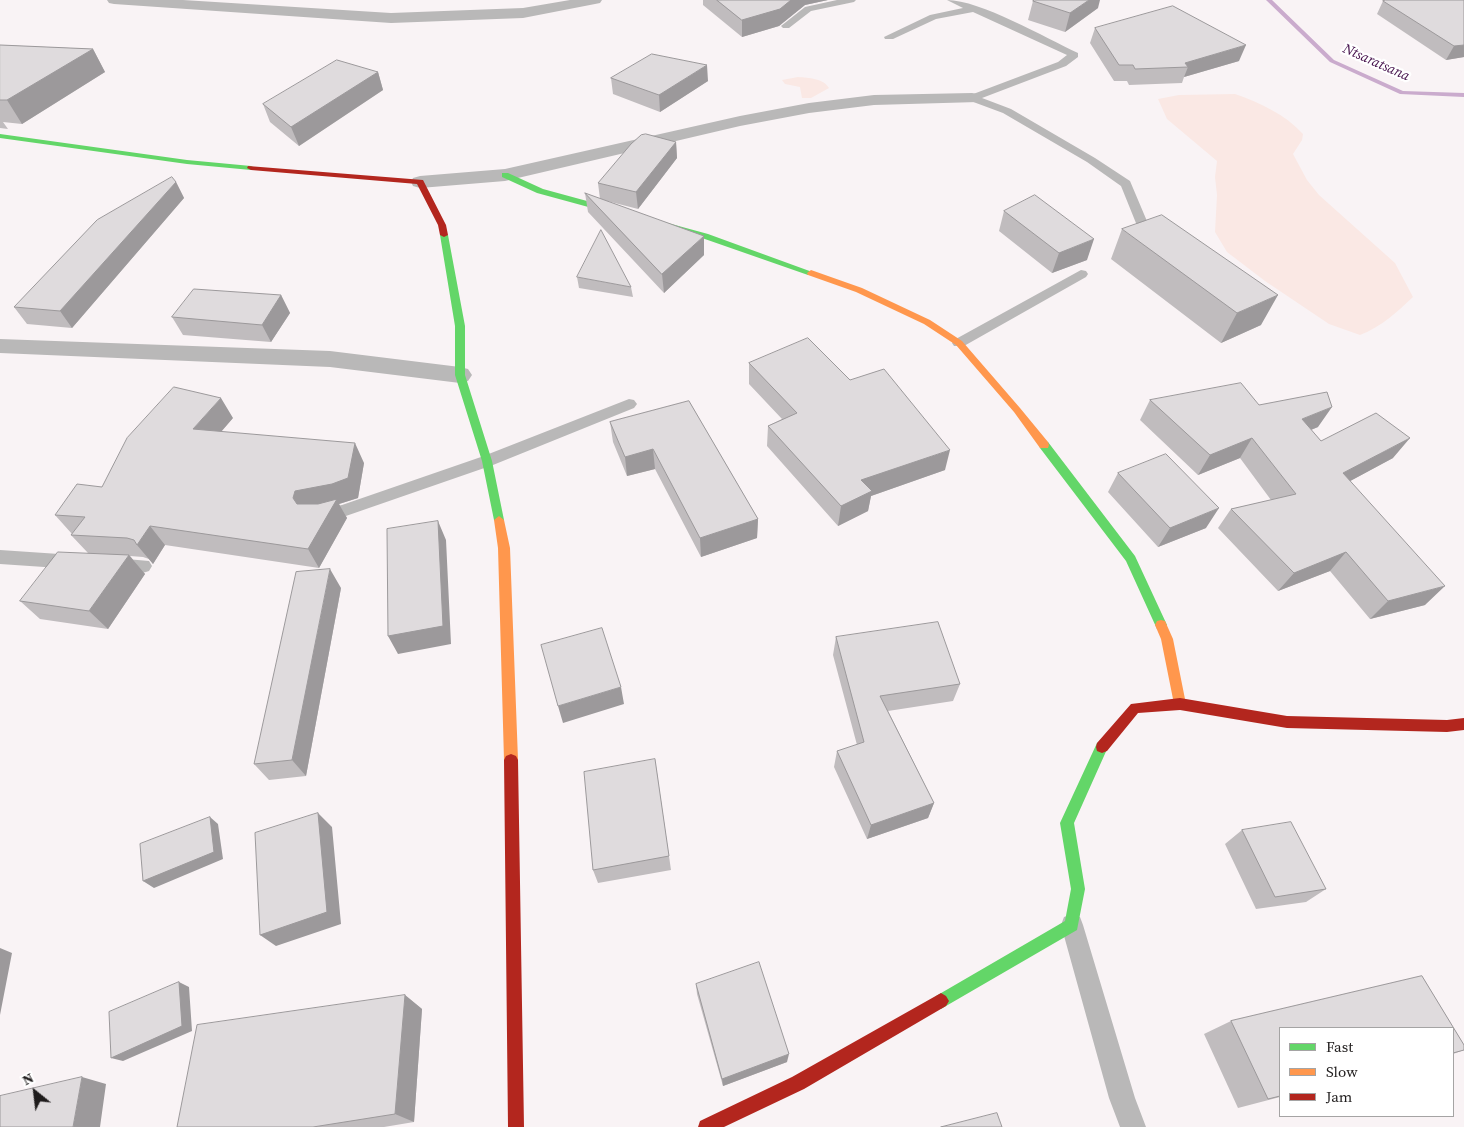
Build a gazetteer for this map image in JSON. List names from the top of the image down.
{
  "water": ["Ntsaratsana"],
  "legend": ["Fast", "Slow", "Jam"],
  "north": "top left"
}
